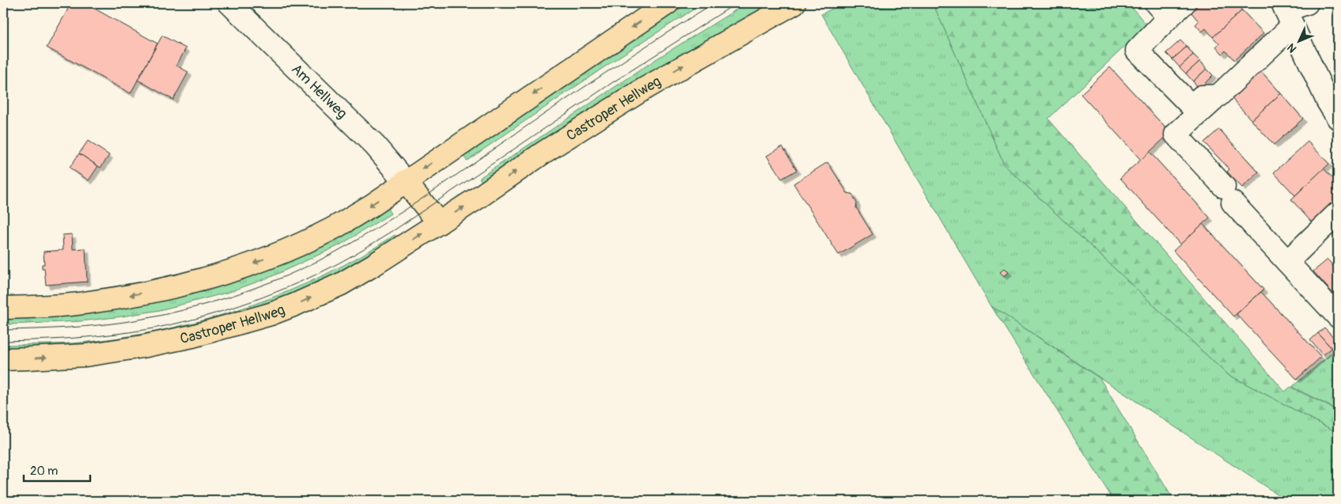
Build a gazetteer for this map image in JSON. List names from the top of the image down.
{
  "streets": {
    "main road": ["Castroper Hellweg"],
    "street": ["Am Hellweg"]
  },
  "scale_bar": "20 m",
  "north": "bottom left"
}
